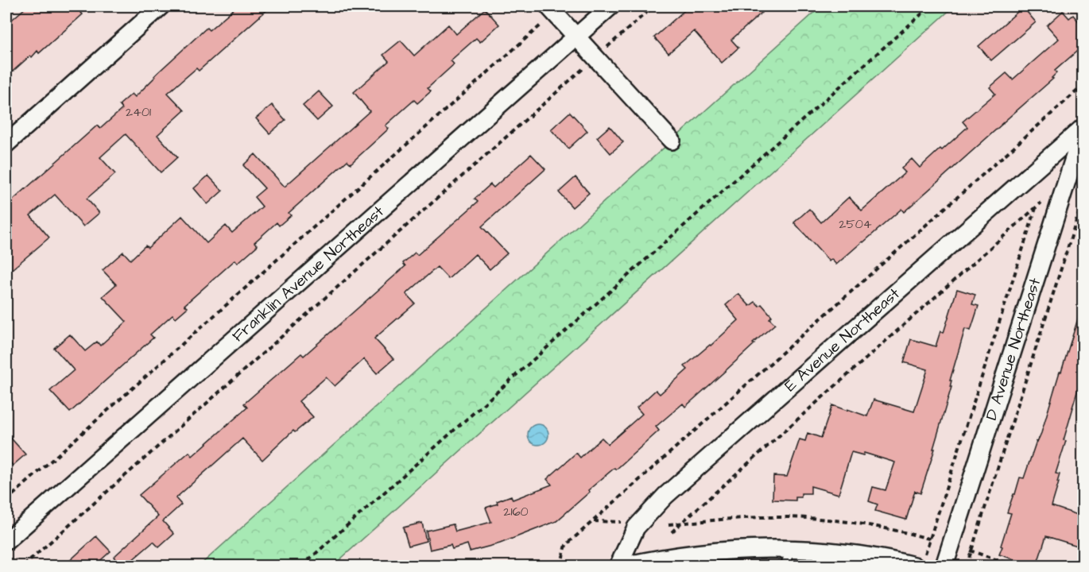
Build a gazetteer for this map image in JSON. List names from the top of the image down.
{
  "streets": {
    "street": ["Franklin Avenue Northeast", "E Avenue Northeast", "D Avenue Northeast"]
  },
  "crossings": [
    ["E Avenue Northeast", "D Avenue Northeast"]
  ],
  "house_numbers": ["2401", "2504", "2160"]
}
